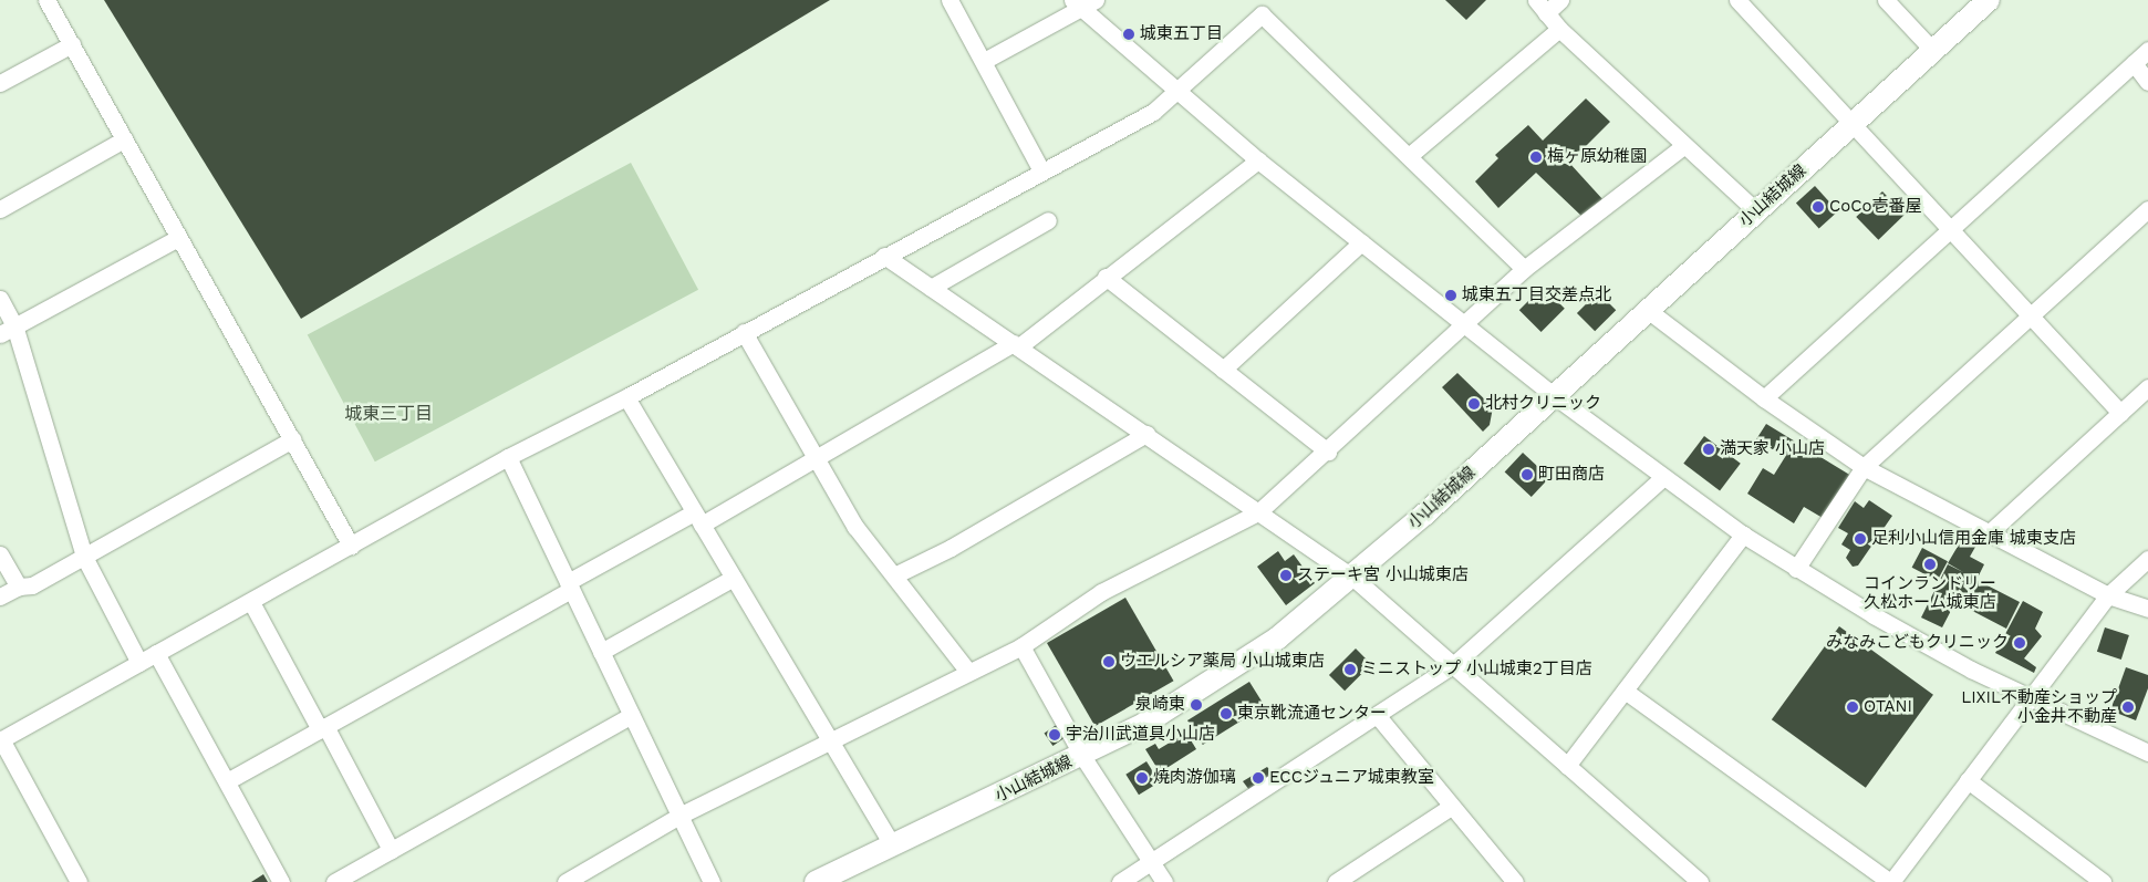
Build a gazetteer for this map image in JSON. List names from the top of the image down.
{
  "streets": {
    "main road": ["小山結城線"]
  },
  "districts": ["城東三丁目"],
  "places": [
    "城東五丁目",
    "梅ヶ原幼稚園",
    "CoCo壱番屋",
    "城東五丁目交差点北",
    "北村クリニック",
    "満天家 小山店",
    "町田商店",
    "足利小山信用金庫 城東支店",
    "コインランドリー 久松ホーム城東店",
    "ステーキ宮 小山城東店",
    "みなみこどもクリニック",
    "ウエルシア薬局 小山城東店",
    "ミニストップ 小山城東2丁目店",
    "泉崎東",
    "OTANI",
    "LIXIL不動産ショップ 小金井不動産",
    "東京靴流通センター",
    "宇治川武道具小山店",
    "焼肉游伽璃",
    "ECCジュニア城東教室"
  ]
}
